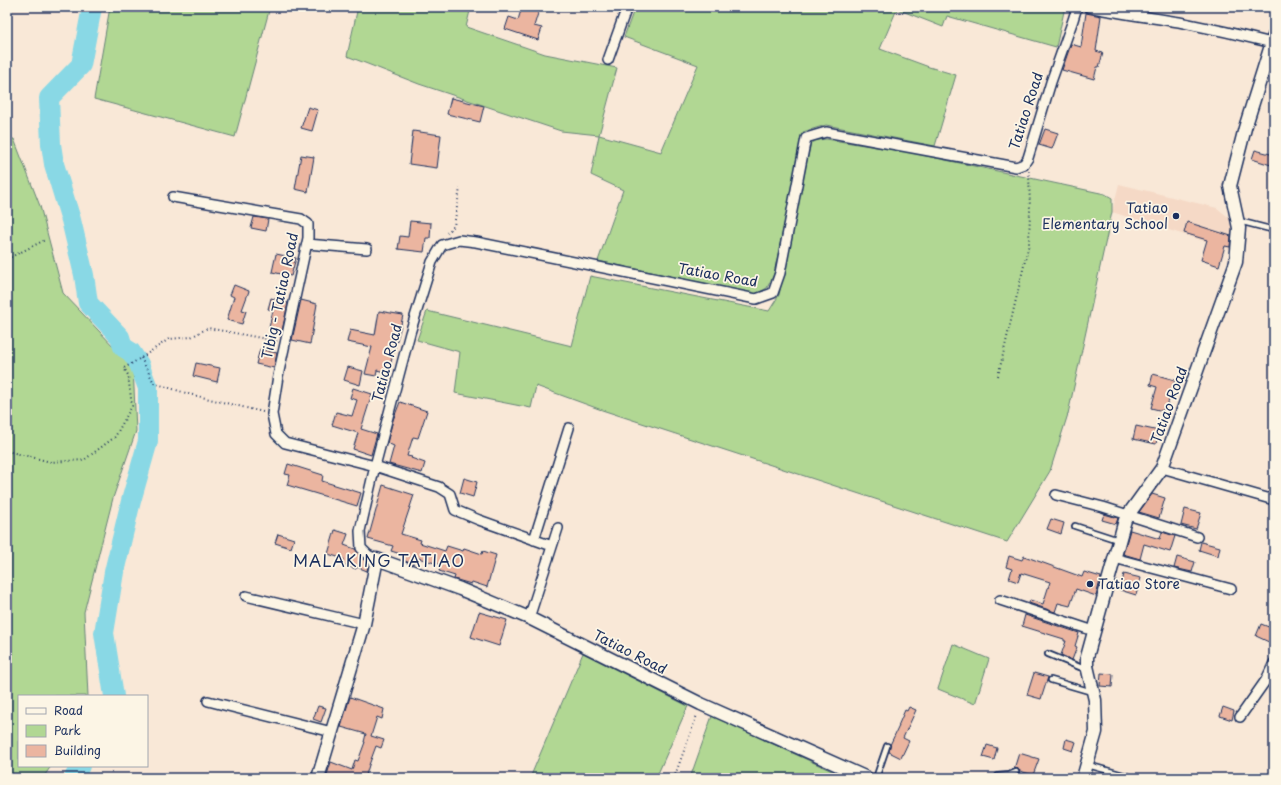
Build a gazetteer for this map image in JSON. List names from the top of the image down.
{
  "streets": {
    "street": ["Tatiao Road", "Tibig - Tatiao Road"]
  },
  "districts": ["MALAKING TATIAO"],
  "places": ["Tatiao Elementary School", "Tatiao Store"],
  "legend": ["Road", "Park", "Building"]
}
